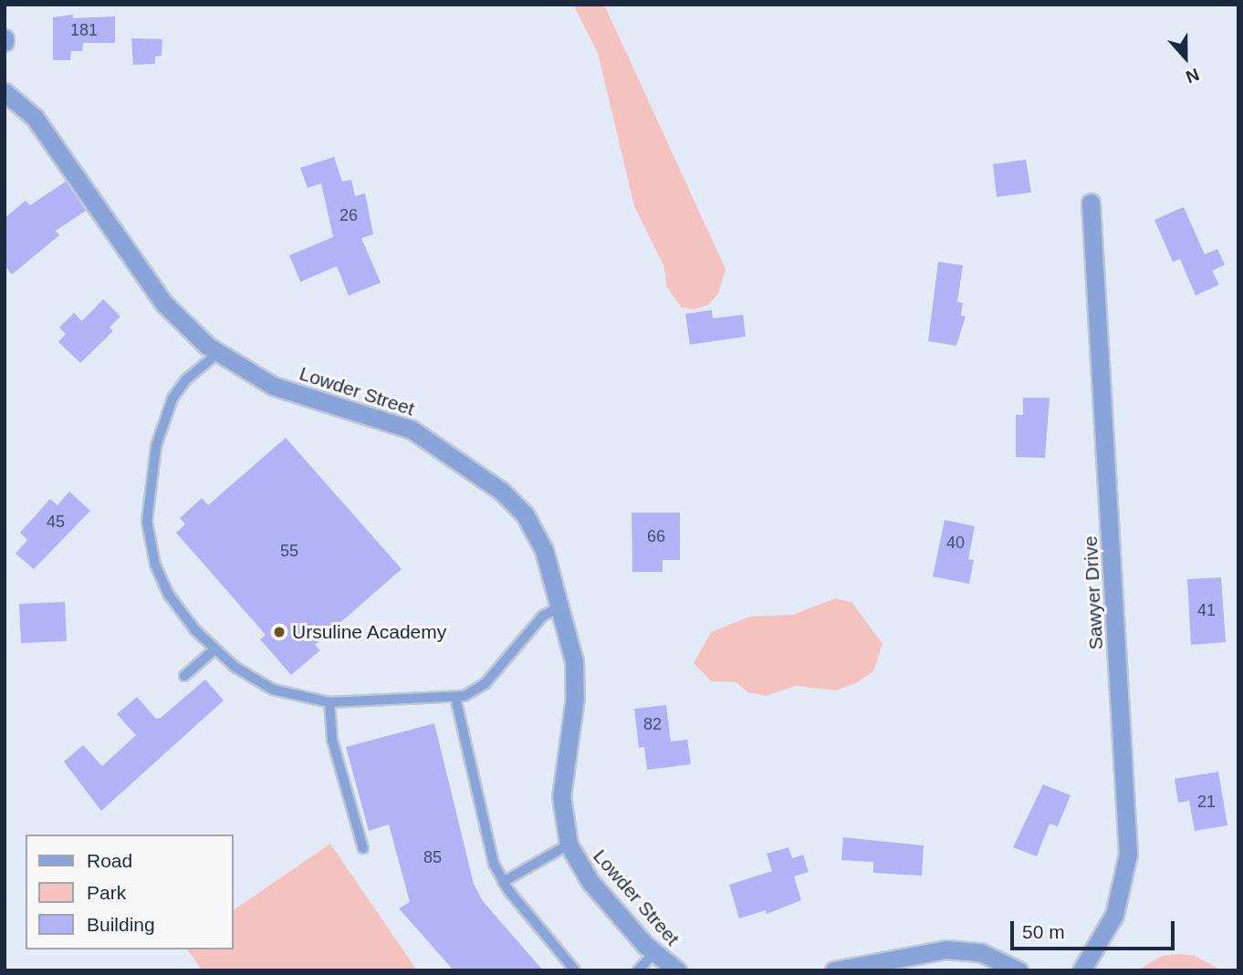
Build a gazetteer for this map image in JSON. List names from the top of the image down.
{
  "streets": {
    "street": ["Lowder Street", "Sawyer Drive"]
  },
  "places": ["Ursuline Academy"],
  "house_numbers": [
    "181",
    "26",
    "45",
    "66",
    "40",
    "55",
    "41",
    "82",
    "21",
    "85"
  ],
  "legend": ["Road", "Park", "Building"],
  "scale_bar": "50 m",
  "north": "bottom"
}
